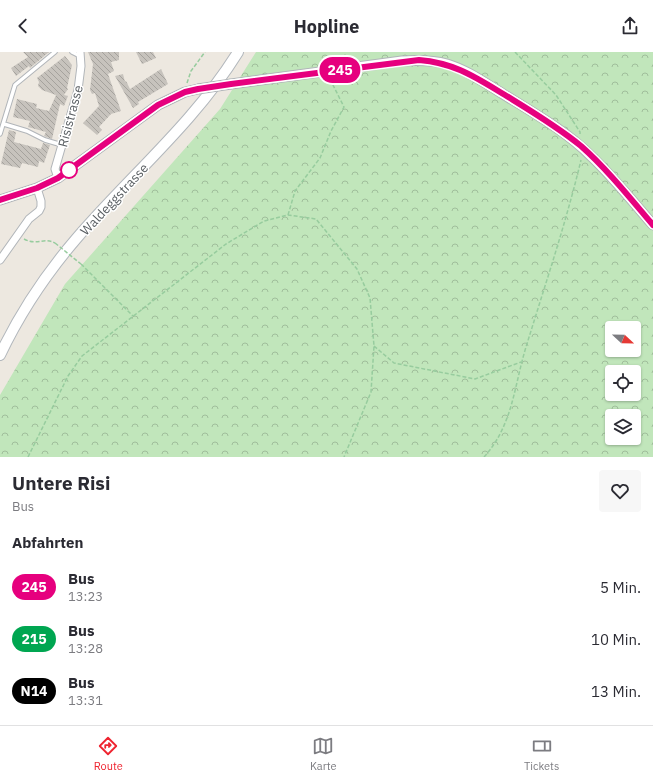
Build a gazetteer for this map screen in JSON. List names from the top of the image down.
{
  "streets": {
    "main road": ["Waldeggstrasse"],
    "street": ["Risistrasse"]
  },
  "lines": ["bus line 245"],
  "north": "right",
  "page": {
    "header": "Hopline",
    "on_map": "245",
    "heading": [
      ["Untere Risi", "Bus"],
      "Abfahrten"
    ],
    "list": [
      {
        "mark": "245",
        "name": "Bus",
        "note": "13:23",
        "value": "5 Min."
      },
      {
        "mark": "215",
        "name": "Bus",
        "note": "13:28",
        "value": "10 Min."
      },
      {
        "mark": "N14",
        "name": "Bus",
        "note": "13:31",
        "value": "13 Min."
      }
    ],
    "tabs": ["Route", "Karte", "Tickets"]
  }
}
